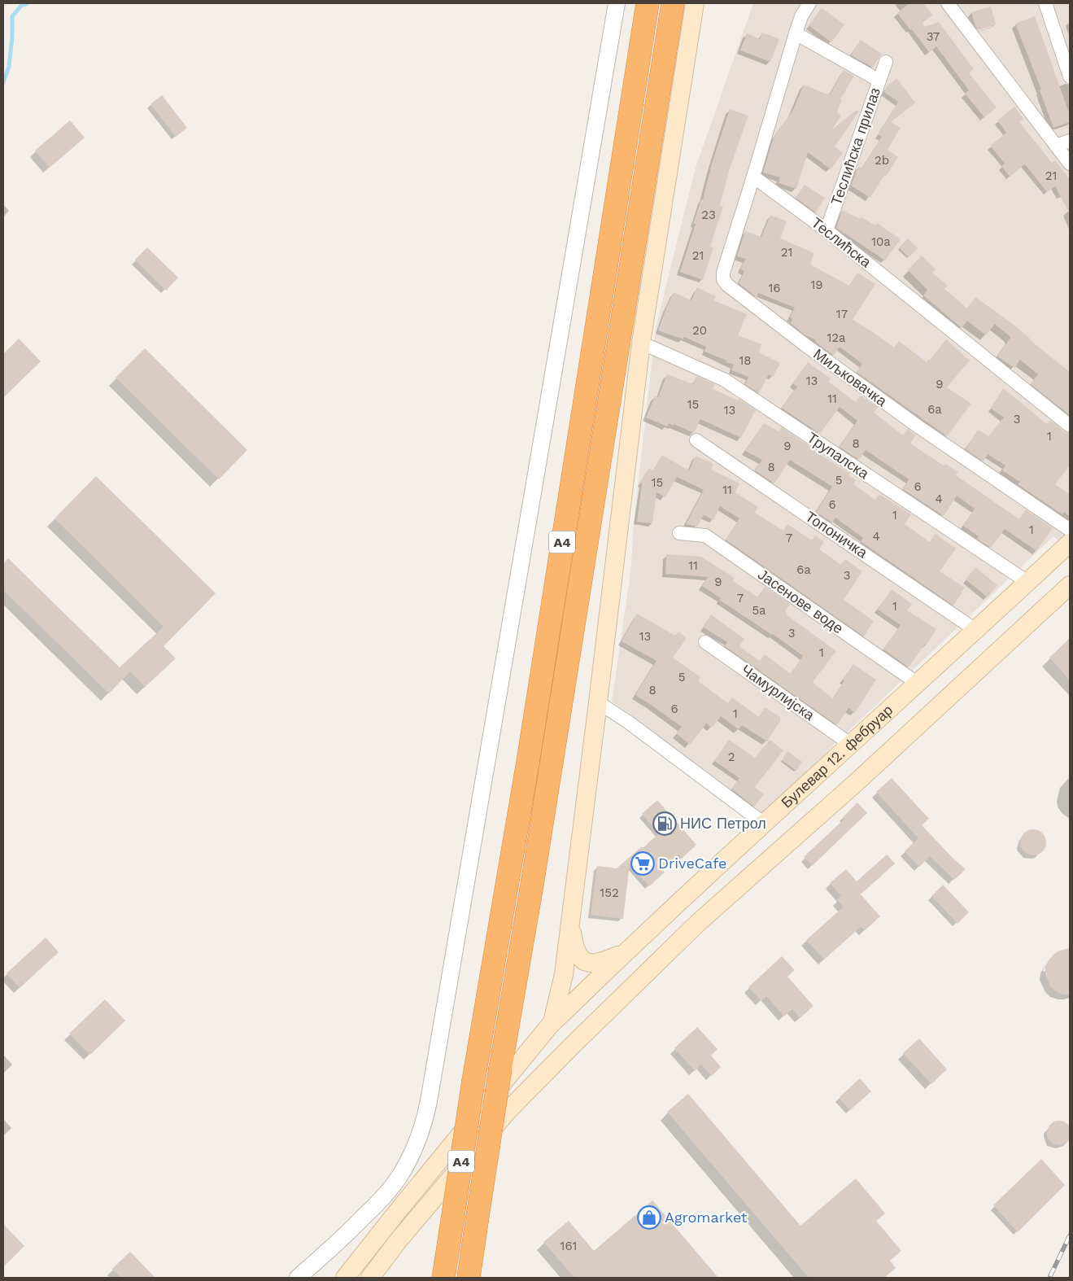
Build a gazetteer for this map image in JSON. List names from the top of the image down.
{
  "streets": {
    "highway": ["A4"],
    "main road": ["Булевар 12. фебруар"],
    "street": [
      "Теслићска прилаз",
      "Теслићска",
      "Миљковачка",
      "Трупалска",
      "Топоничка",
      "Јасенове воде",
      "Чамурлијска"
    ]
  },
  "crossings": [
    ["Теслићска прилаз", "Теслићска"],
    ["Теслићска", "Миљковачка"],
    ["Трупалска", "Булевар 12. фебруар"],
    ["Топоничка", "Булевар 12. фебруар"],
    ["Јасенове воде", "Булевар 12. фебруар"],
    ["Чамурлијска", "Булевар 12. фебруар"]
  ],
  "places": {
    "fuel station": ["НИС Петрол"],
    "supermarket": ["DriveCafe"],
    "shop": ["Agromarket"]
  },
  "house_numbers": [
    "37",
    "2b",
    "21",
    "23",
    "10a",
    "21",
    "21",
    "19",
    "16",
    "17",
    "20",
    "12a",
    "18",
    "13",
    "9",
    "11",
    "15",
    "6a",
    "13",
    "3",
    "1",
    "8",
    "9",
    "8",
    "5",
    "15",
    "6",
    "11",
    "4",
    "6",
    "1",
    "1",
    "4",
    "7",
    "11",
    "6a",
    "3",
    "9",
    "7",
    "1",
    "5a",
    "3",
    "13",
    "1",
    "5",
    "8",
    "6",
    "1",
    "2",
    "152",
    "161"
  ]
}
